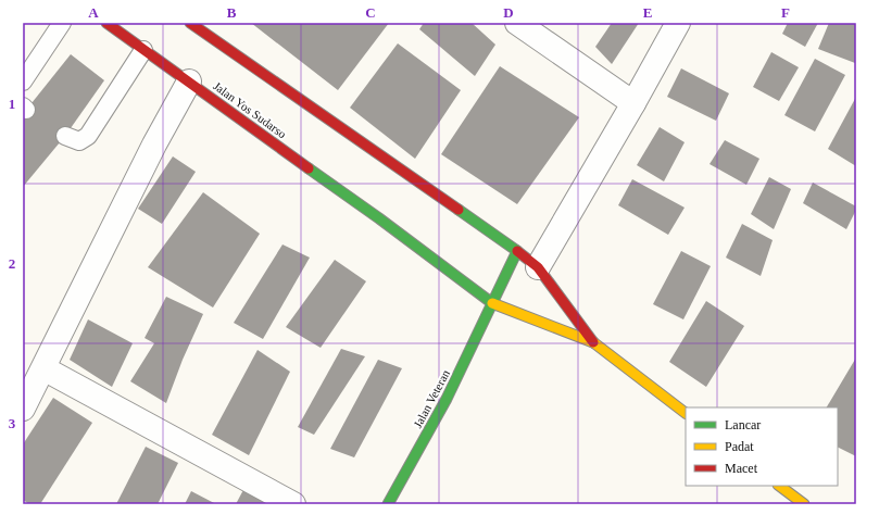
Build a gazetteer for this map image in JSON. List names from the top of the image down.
{
  "streets": {
    "main road": ["Jalan Yos Sudarso", "Jalan Veteran"]
  },
  "crossings": [
    ["Jalan Yos Sudarso", "Jalan Veteran"]
  ],
  "legend": ["Lancar", "Padat", "Macet"],
  "grid": {
    "columns": [
      "A",
      "B",
      "C",
      "D",
      "E",
      "F"
    ],
    "rows": ["1", "2", "3"]
  }
}
